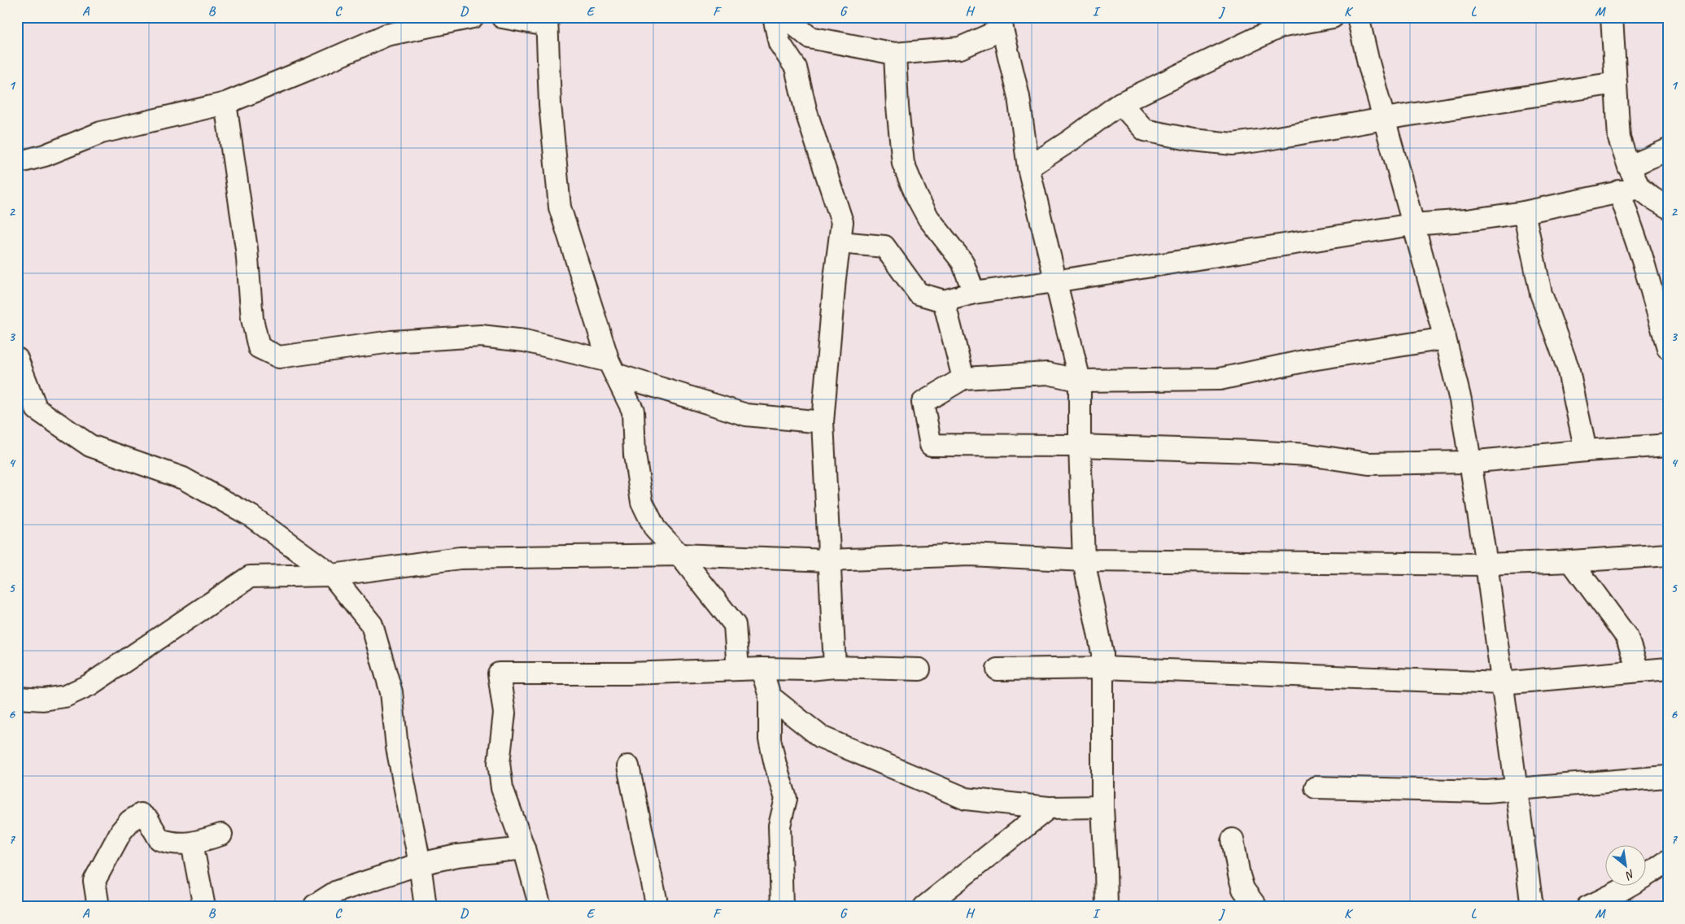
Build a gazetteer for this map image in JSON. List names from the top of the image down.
{
  "north": "bottom right",
  "grid": {
    "columns": [
      "A",
      "B",
      "C",
      "D",
      "E",
      "F",
      "G",
      "H",
      "I",
      "J",
      "K",
      "L",
      "M"
    ],
    "rows": [
      "1",
      "2",
      "3",
      "4",
      "5",
      "6",
      "7"
    ]
  }
}
